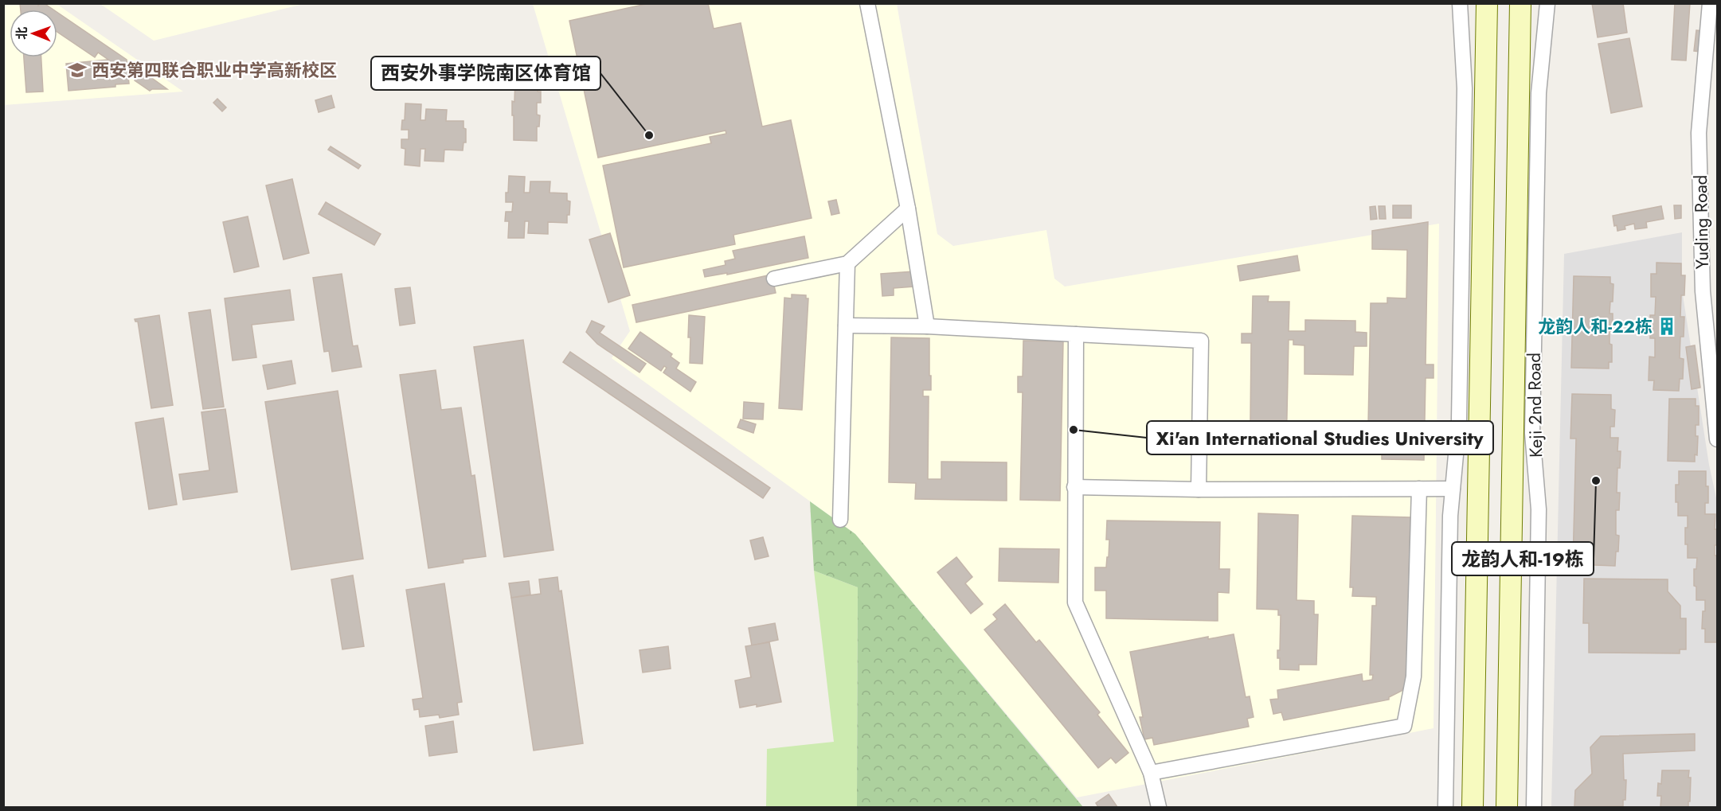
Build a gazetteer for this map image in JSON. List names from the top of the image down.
{
  "streets": {
    "main road": ["Keji 2nd Road"],
    "street": ["Yuding Road"]
  },
  "places": {
    "school or university": ["西安第四联合职业中学高新校区"],
    "other": ["西安外事学院南区体育馆", "Xi'an International Studies University", "龙韵人和-19栋"],
    "building": ["龙韵人和-22栋"]
  },
  "north": "left"
}
